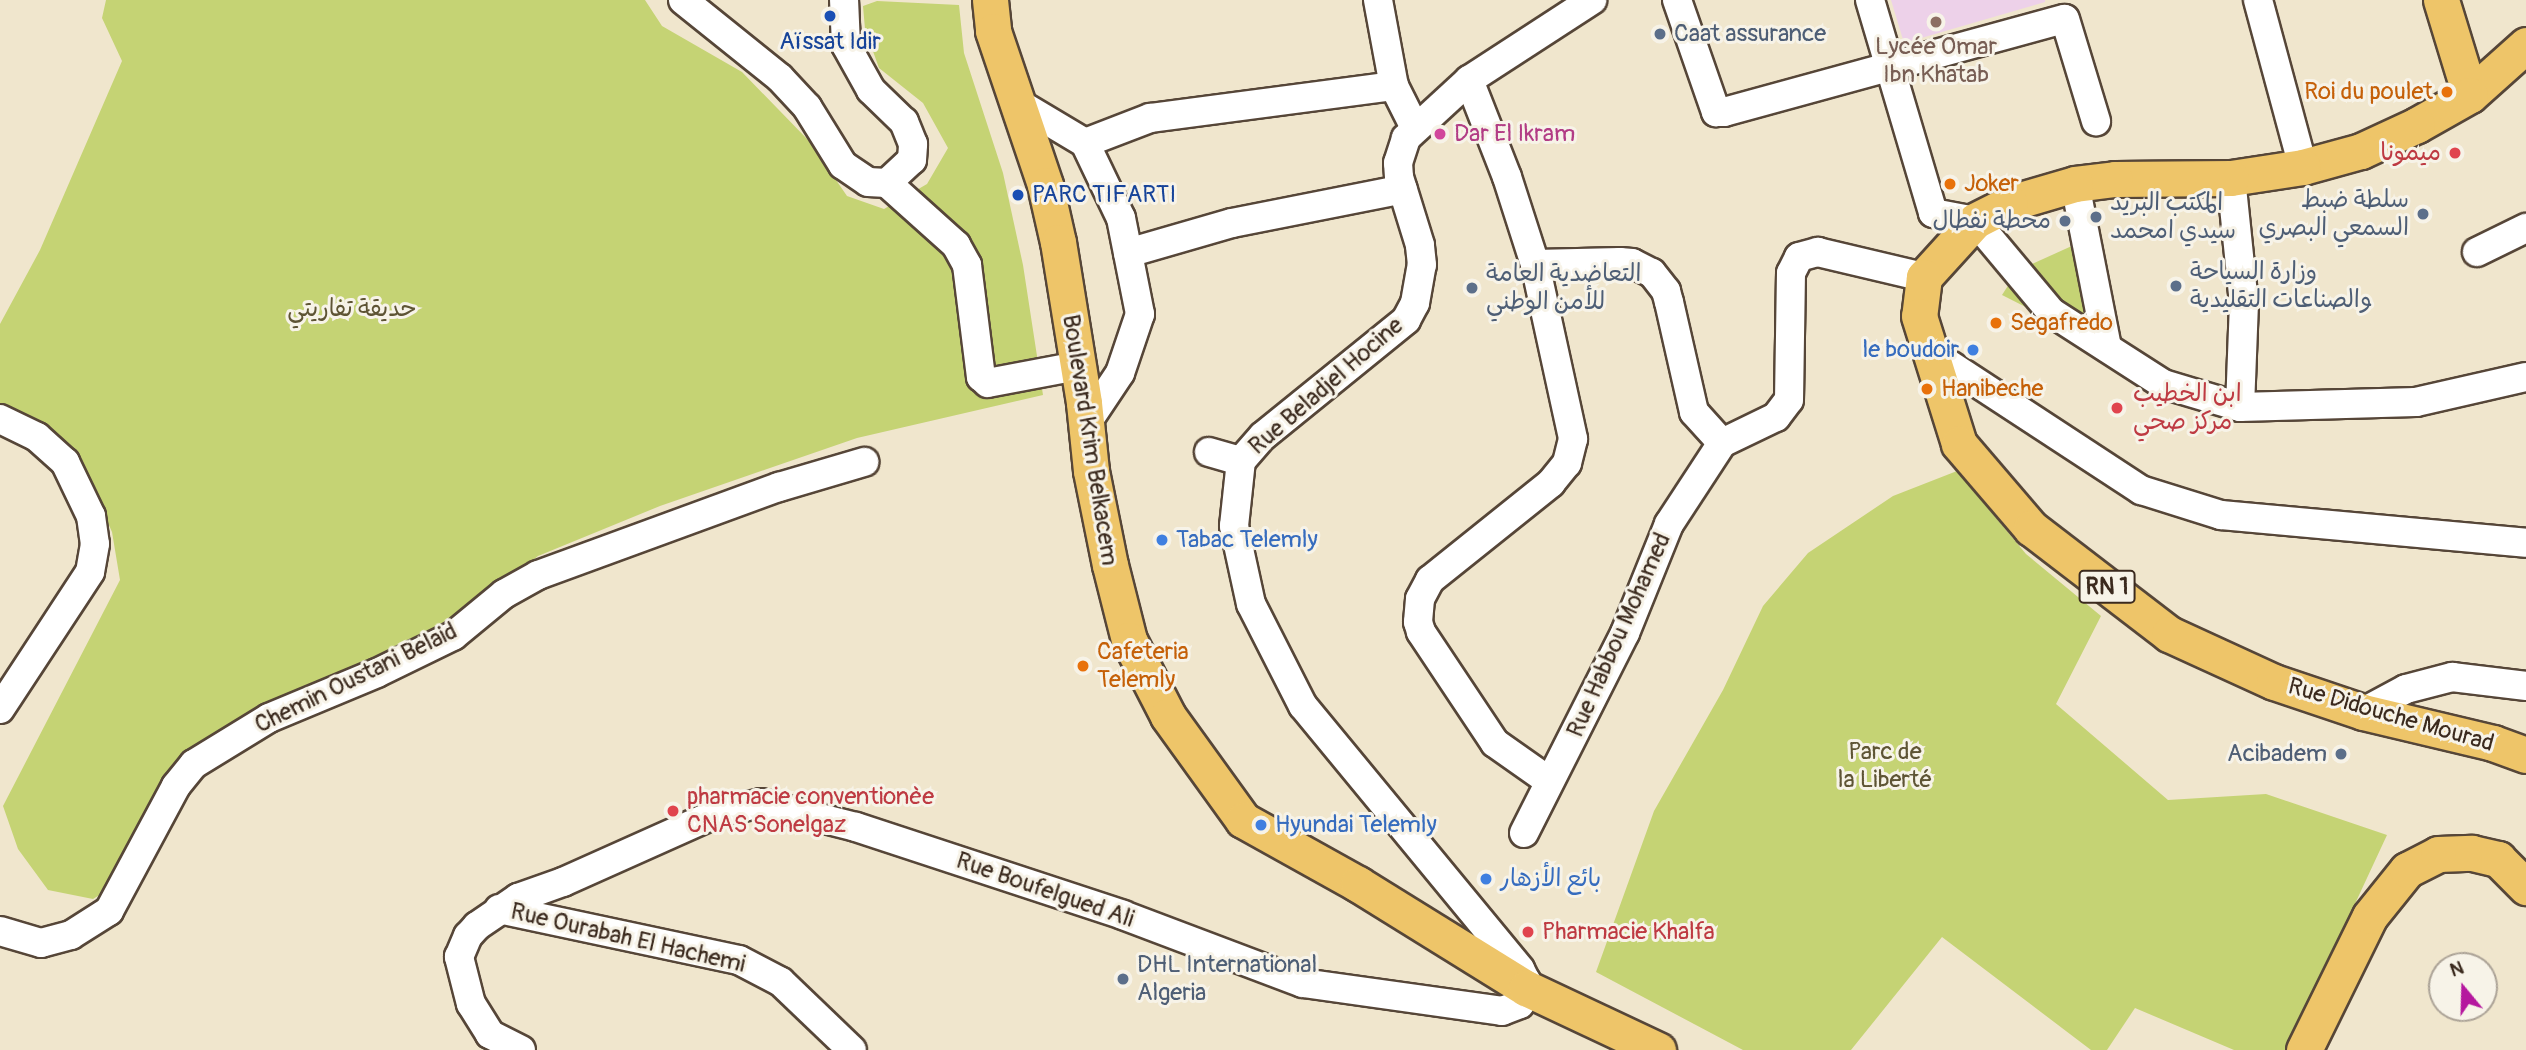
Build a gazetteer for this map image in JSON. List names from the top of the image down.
{
  "streets": {
    "main road": ["Boulevard Krim Belkacem", "RN 1", "Rue Didouche Mourad"],
    "street": [
      "Rue Beladjel Hocine",
      "Rue Habbou Mohamed",
      "Chemin Oustani Belaid",
      "Rue Boufelgued Ali",
      "Rue Ourabah El Hachemi"
    ]
  },
  "crossings": [
    ["Rue Beladjel Hocine", "Boulevard Krim Belkacem"],
    ["Rue Beladjel Hocine", "Rue Boufelgued Ali"],
    ["Boulevard Krim Belkacem", "Rue Boufelgued Ali"],
    ["Rue Boufelgued Ali", "Rue Ourabah El Hachemi"]
  ],
  "parks": ["حديقة تفاريتي", "Parc de la Liberté"],
  "places": [
    "Aïssat Idir",
    "Lycée Omar Ibn Khatab",
    "Caat assurance",
    "Roi du poulet",
    "Dar El Ikram",
    "ميمونا",
    "Joker",
    "PARC TIFARTI",
    "سلطة ضبط السمعي البصري",
    "المكتب البريد سيدي امحمد",
    "محطة نفطال",
    "وزارة السياحة والصناعات التقليدية",
    "التعاضدية العامة للأمن الوطني",
    "Segafredo",
    "le boudoir",
    "Hanibeche",
    "ابن الخطيب مركز صحي",
    "Tabac Telemly",
    "Cafeteria Telemly",
    "Acibadem",
    "pharmacie conventionèe CNAS Sonelgaz",
    "Hyundai Telemly",
    "بائع الأزهار",
    "Pharmacie Khalfa",
    "DHL International Algeria"
  ],
  "north": "top"
}
